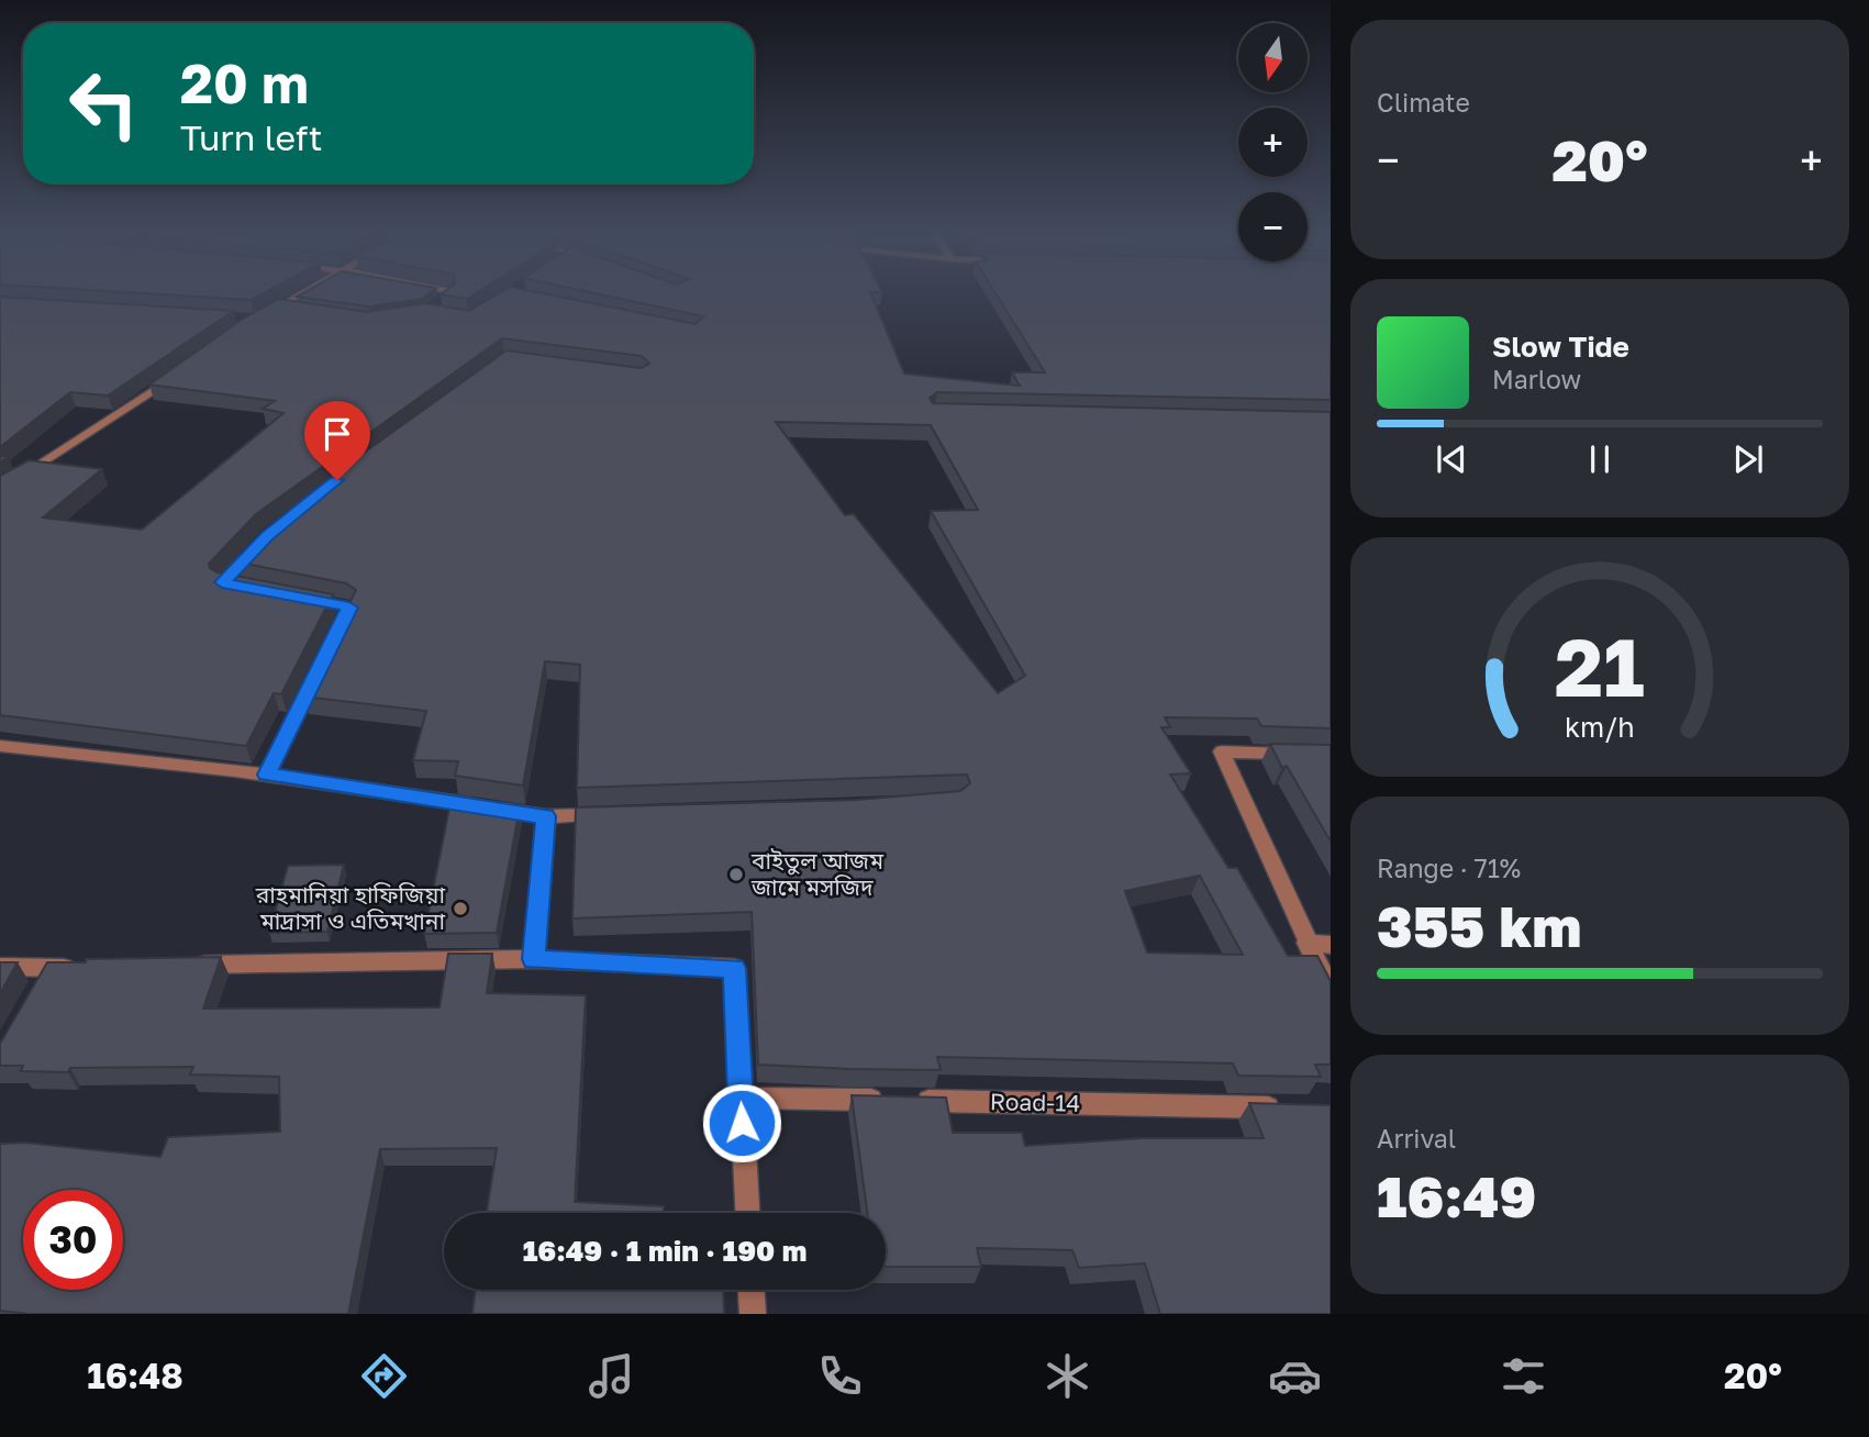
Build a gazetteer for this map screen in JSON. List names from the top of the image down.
{
  "streets": {
    "street": ["Road-14"]
  },
  "places": ["বাইতুল আজম জামে মসজিদ", "রাহমানিয়া হাফিজিয়া মাদ্রাসা ও এতিমখানা"],
  "north": "bottom",
  "page": {
    "tile": [
      "Climate",
      ["Range · 71%", "355 km"],
      ["Arrival", "16:49"]
    ],
    "map_buttons": ["+", "−"],
    "turn": ["20 m", "Turn left"],
    "heat": ["−", "20°", "+"],
    "song": ["Slow Tide", "Marlow"],
    "limit": "30",
    "trip": "16:49 · 1 min · 190 m",
    "tabs": ["16:48", "20°"],
    "gauge": ["21", "km/h"]
  }
}
